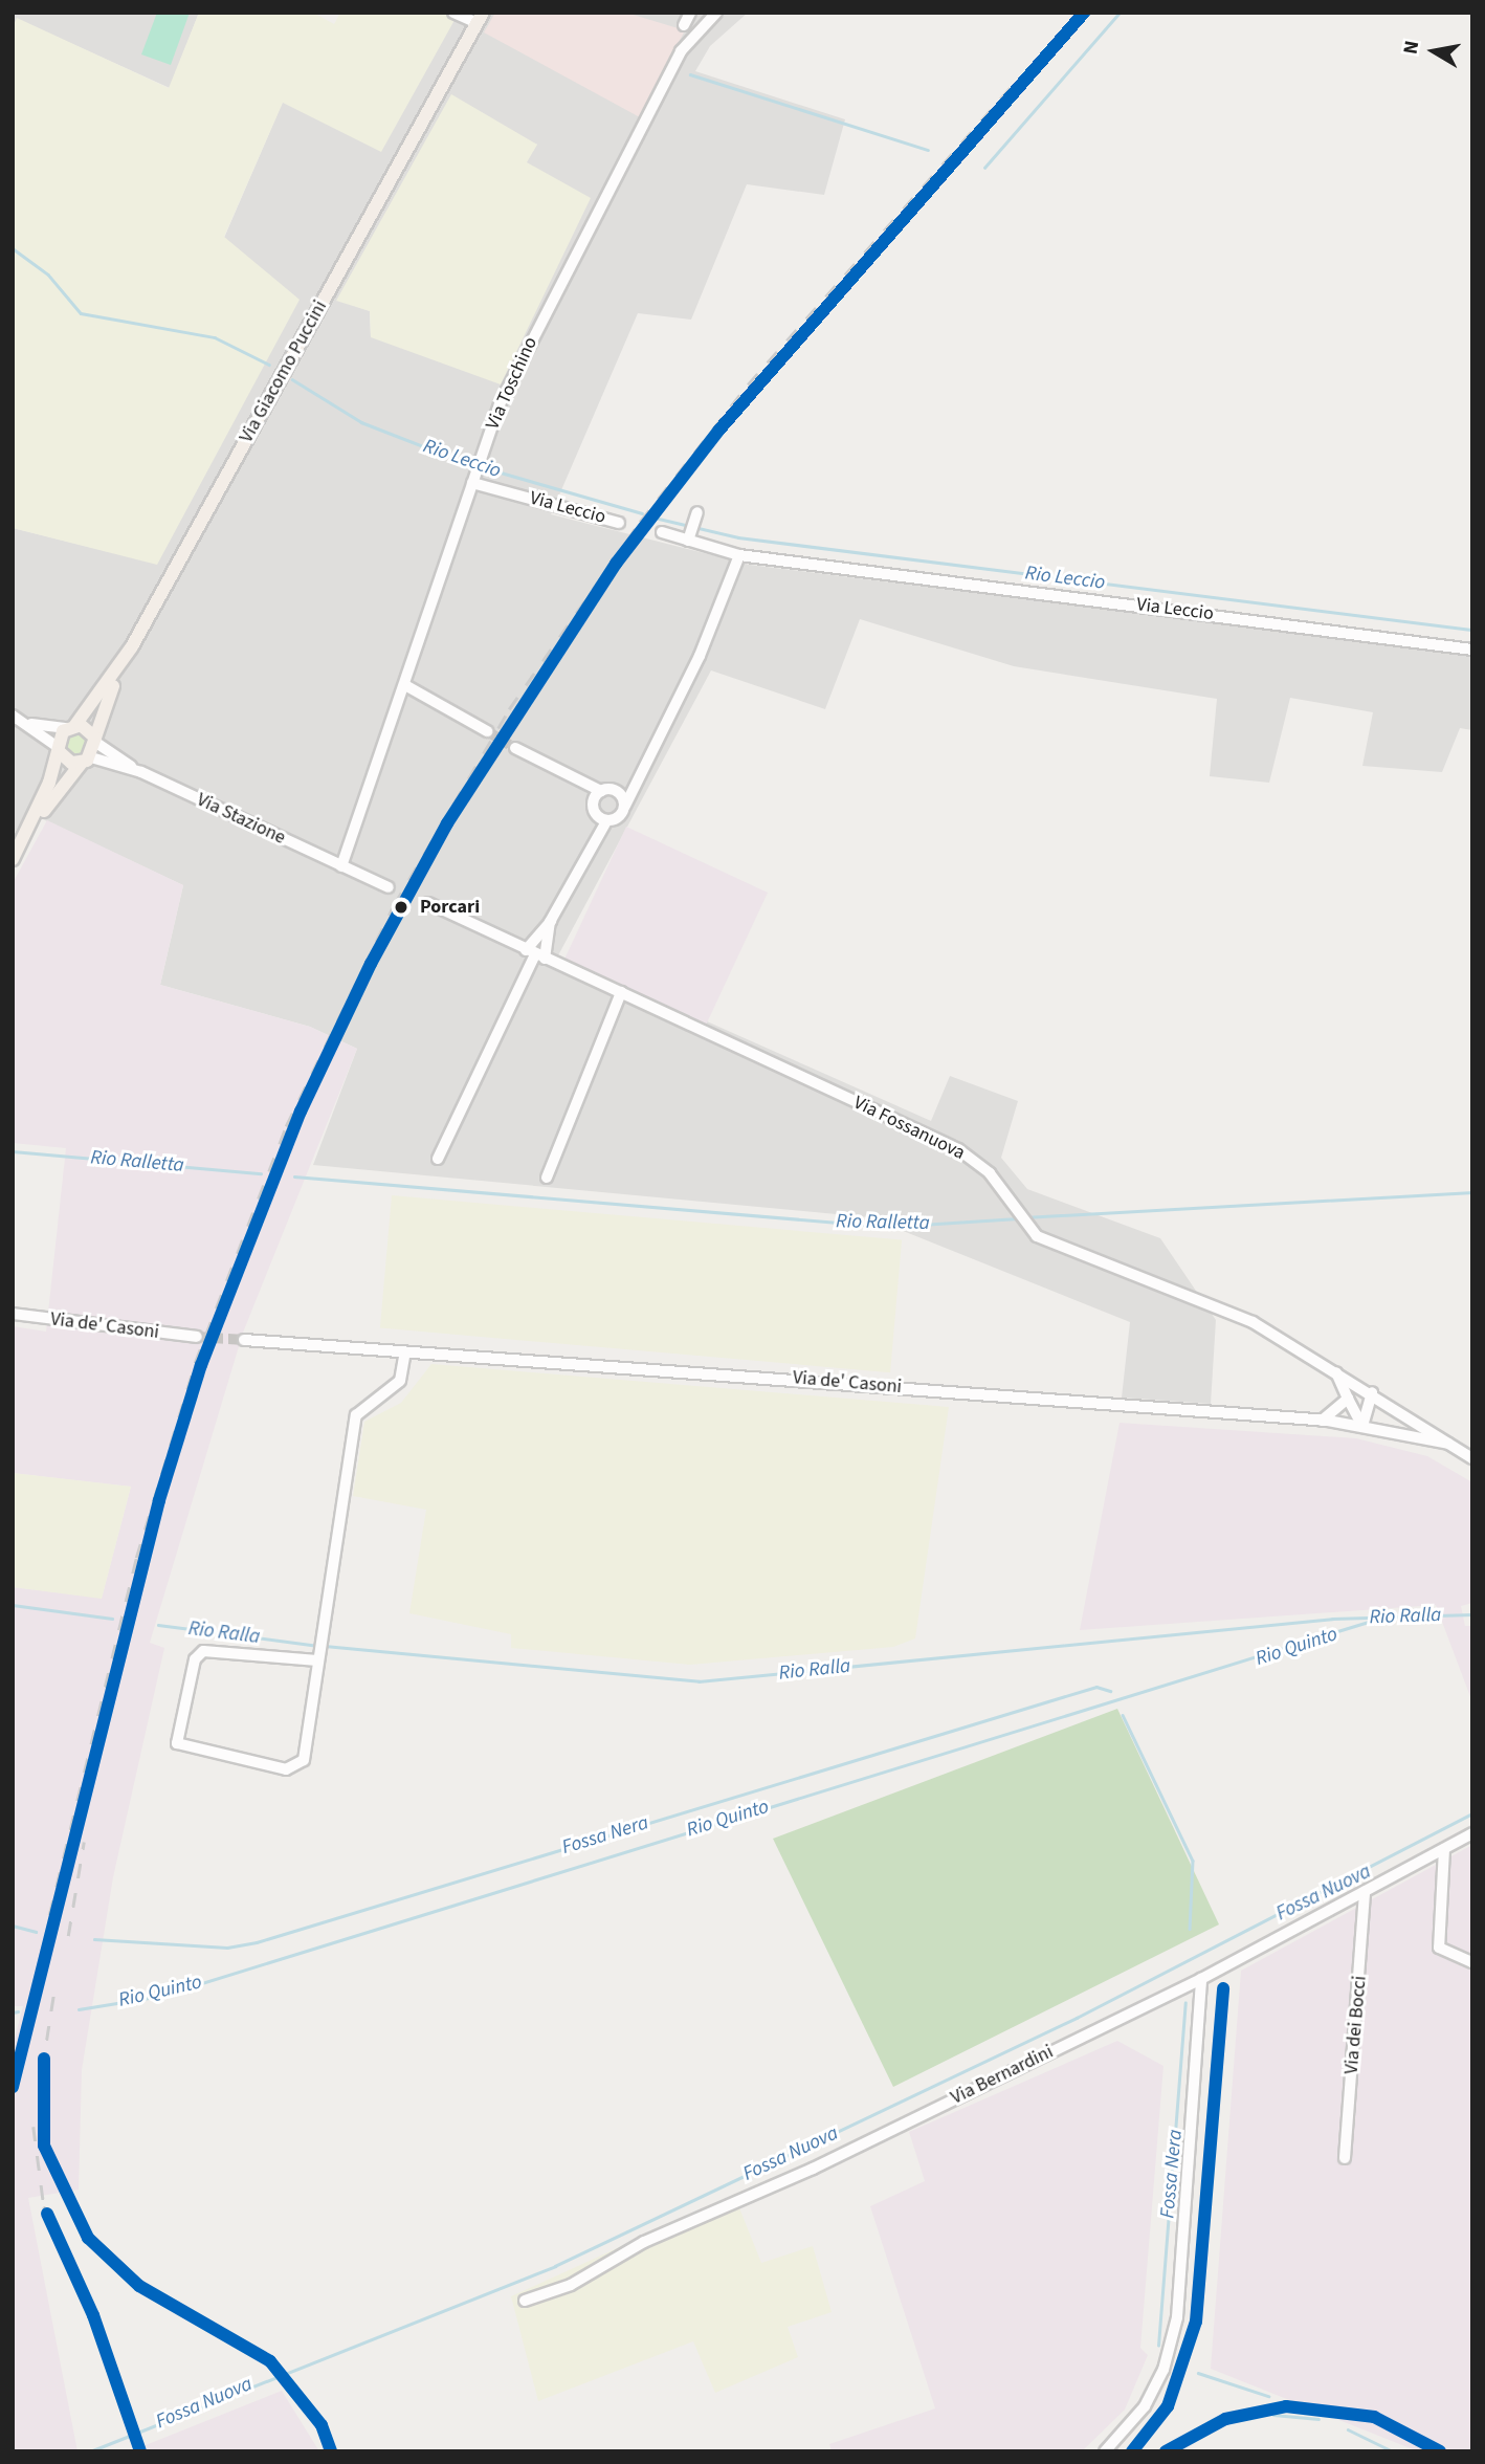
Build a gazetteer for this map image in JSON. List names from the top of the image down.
{
  "streets": {
    "main road": ["Via Giacomo Puccini"],
    "street": [
      "Via Toschino",
      "Via Leccio",
      "Via Stazione",
      "Via Fossanuova",
      "Via de' Casoni",
      "Via dei Bocci",
      "Via Bernardini"
    ]
  },
  "crossings": [
    ["Via Toschino", "Via Leccio"],
    ["Via Toschino", "Via Stazione"],
    ["Via Fossanuova", "Via de' Casoni"],
    ["Via dei Bocci", "Via Bernardini"]
  ],
  "water": [
    "Rio Leccio",
    "Rio Ralletta",
    "Rio Ralla",
    "Rio Quinto",
    "Fossa Nera",
    "Fossa Nuova"
  ],
  "places": ["Porcari"],
  "north": "left"
}
